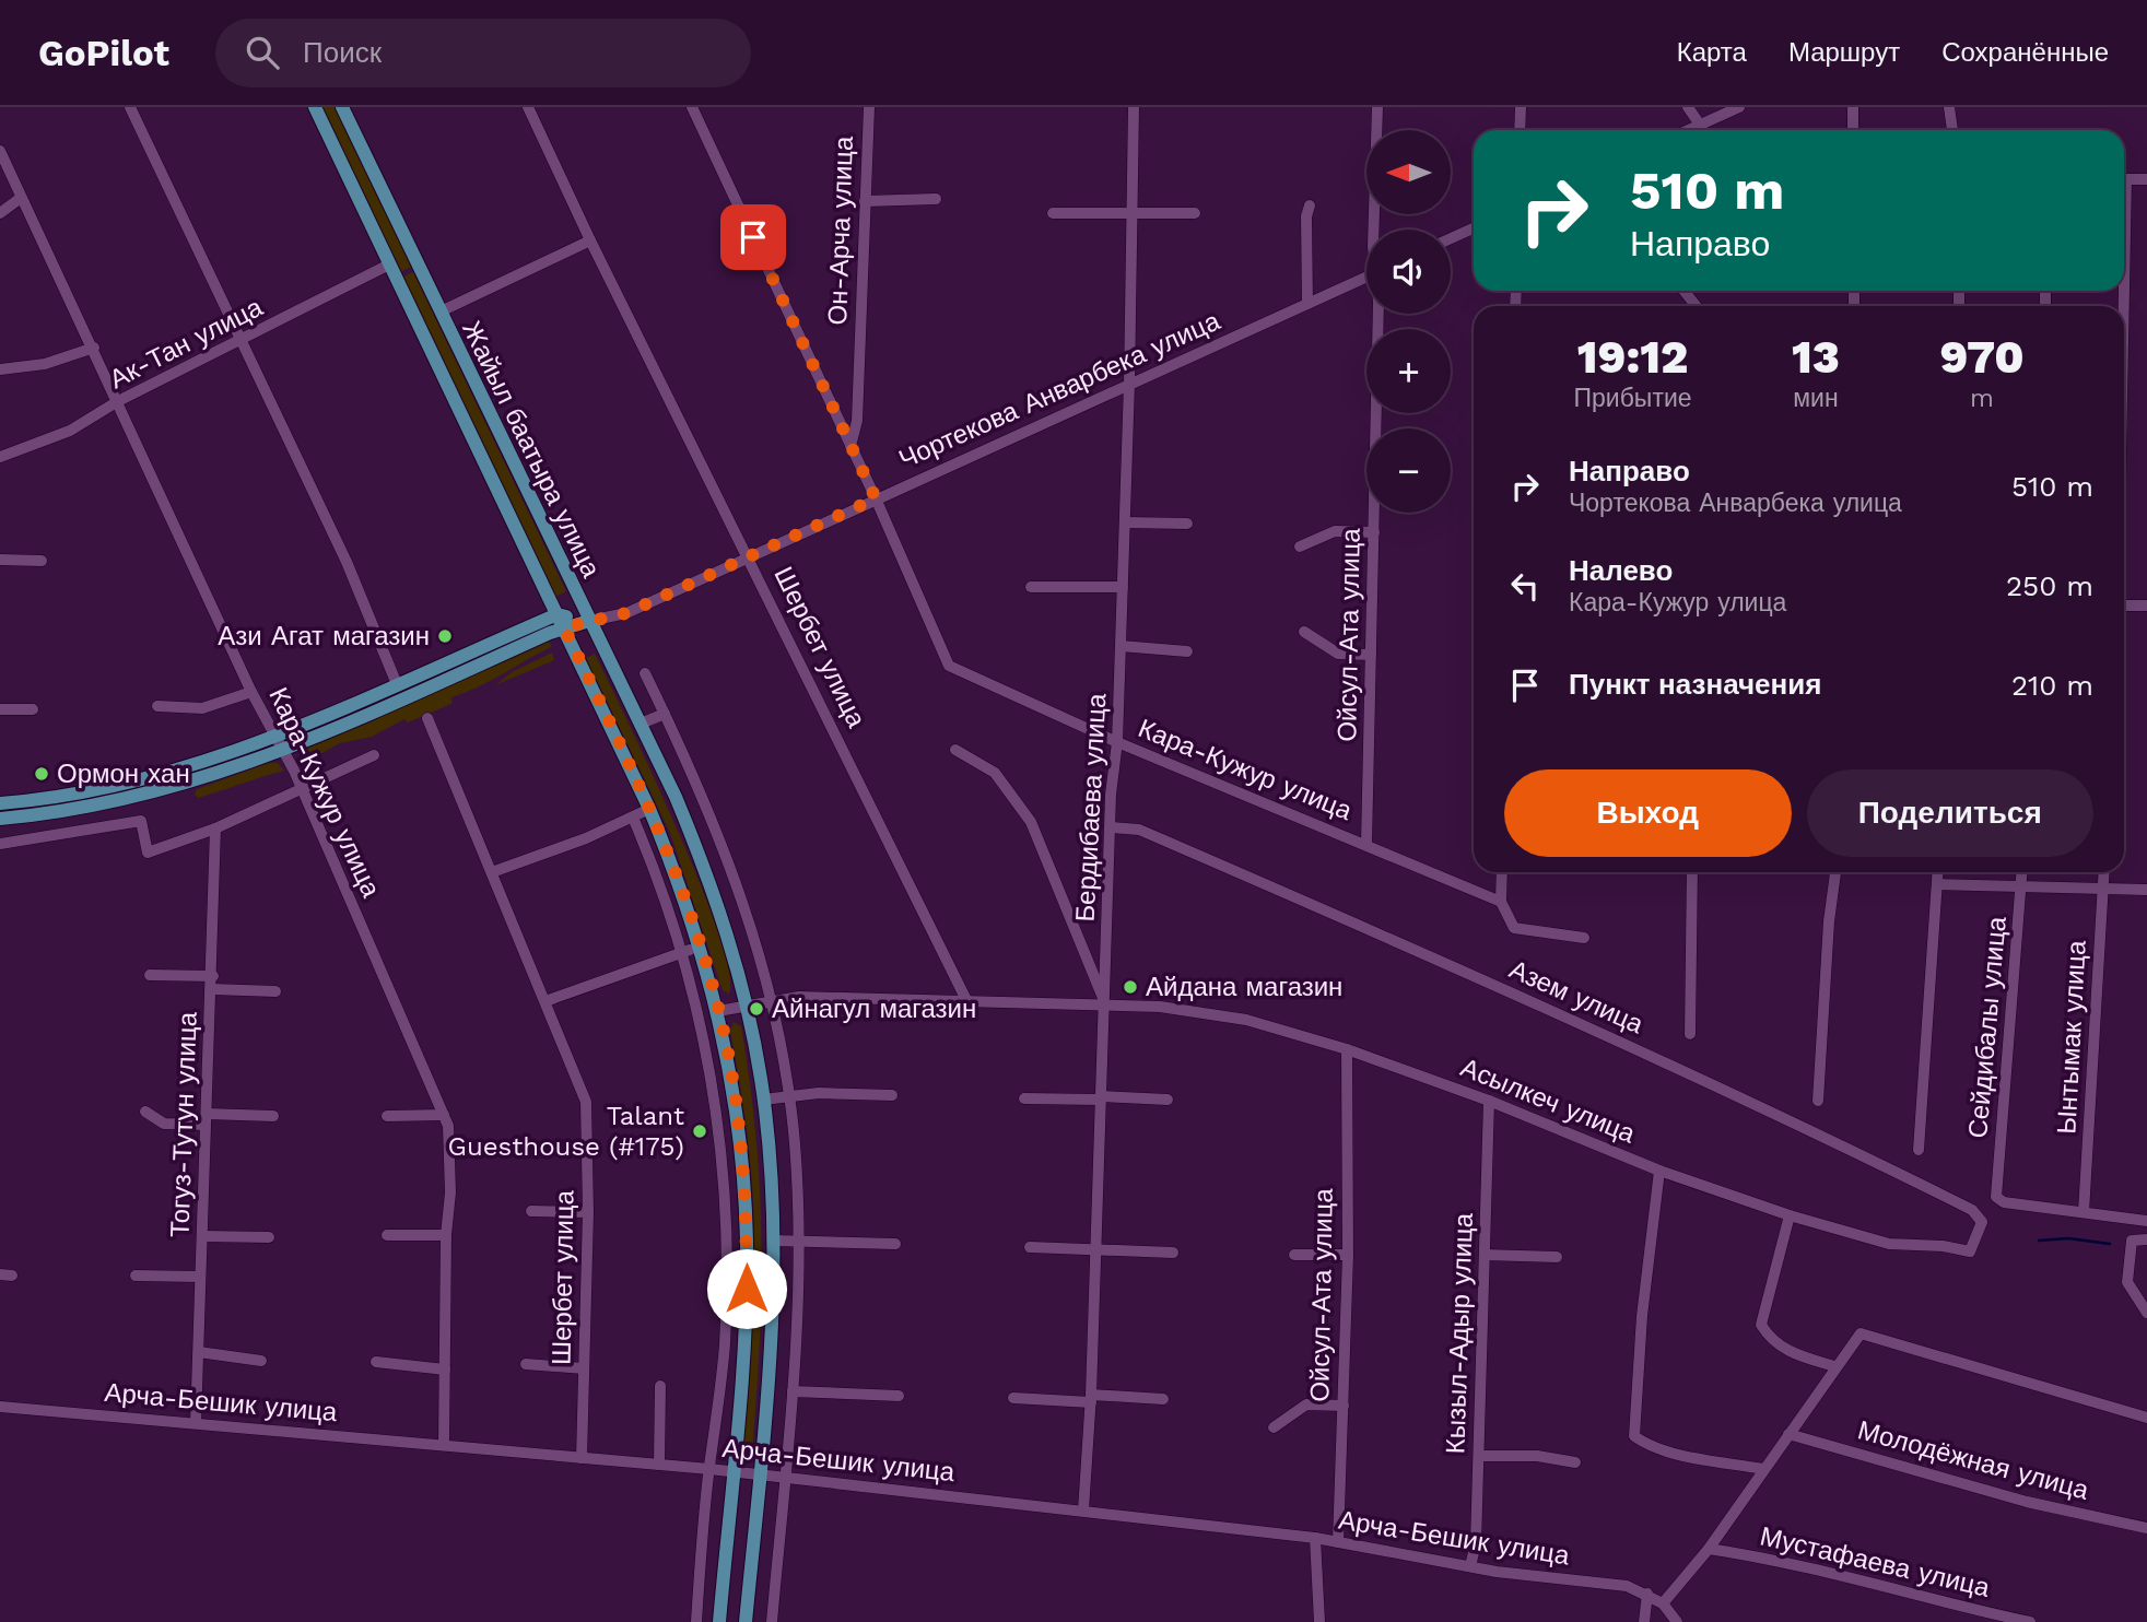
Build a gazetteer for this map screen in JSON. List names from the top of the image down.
{
  "streets": {
    "main road": ["Жайыл баатыра улица"],
    "street": [
      "Он-Арча улица",
      "Ак-Тан улица",
      "Чортекова Анварбека улица",
      "Ойсул-Ата улица",
      "Шербет улица",
      "Кара-Кужур улица",
      "Бердибаева улица",
      "Азем улица",
      "Сейдибалы улица",
      "Ынтымак улица",
      "Асылкеч улица",
      "Тогуз-Тутун улица",
      "Кызыл-Адыр улица",
      "Арча-Бешик улица",
      "Молодёжная улица",
      "Мустафаева улица"
    ]
  },
  "crossings": [
    ["Он-Арча улица", "Кара-Кужур улица"],
    ["Ак-Тан улица", "Жайыл баатыра улица"],
    ["Ак-Тан улица", "Кара-Кужур улица"],
    ["Чортекова Анварбека улица", "Жайыл баатыра улица"],
    ["Чортекова Анварбека улица", "Шербет улица"],
    ["Чортекова Анварбека улица", "Кара-Кужур улица"],
    ["Чортекова Анварбека улица", "Бердибаева улица"],
    ["Жайыл баатыра улица", "Асылкеч улица"],
    ["Жайыл баатыра улица", "Арча-Бешик улица"],
    ["Ойсул-Ата улица", "Кара-Кужур улица"],
    ["Ойсул-Ата улица", "Асылкеч улица"],
    ["Ойсул-Ата улица", "Арча-Бешик улица"],
    ["Шербет улица", "Асылкеч улица"],
    ["Шербет улица", "Арча-Бешик улица"],
    ["Кара-Кужур улица", "Бердибаева улица"],
    ["Кара-Кужур улица", "Арча-Бешик улица"],
    ["Бердибаева улица", "Азем улица"],
    ["Бердибаева улица", "Асылкеч улица"],
    ["Бердибаева улица", "Арча-Бешик улица"],
    ["Азем улица", "Асылкеч улица"],
    ["Сейдибалы улица", "Ынтымак улица"],
    ["Асылкеч улица", "Кызыл-Адыр улица"],
    ["Тогуз-Тутун улица", "Арча-Бешик улица"],
    ["Кызыл-Адыр улица", "Арча-Бешик улица"]
  ],
  "places": [
    "Ази Агат магазин",
    "Ормон хан",
    "Айдана магазин",
    "Айнагул магазин",
    "Talant Guesthouse (#175)"
  ],
  "north": "left",
  "page": {
    "header": "GoPilot",
    "search": "Поиск",
    "nav": ["Карта", "Маршрут", "Сохранённые"],
    "map_buttons": ["+", "−"],
    "turn": ["510 m", "Направо"],
    "eta": [
      "19:12",
      "Прибытие",
      "13",
      "мин",
      "970",
      "m"
    ],
    "list": [
      {
        "name": "Направо",
        "note": "Чортекова Анварбека улица",
        "value": "510 m"
      },
      {
        "name": "Налево",
        "note": "Кара-Кужур улица",
        "value": "250 m"
      },
      {
        "name": "Пункт назначения",
        "value": "210 m"
      }
    ],
    "buttons": ["Выход", "Поделиться"]
  }
}
